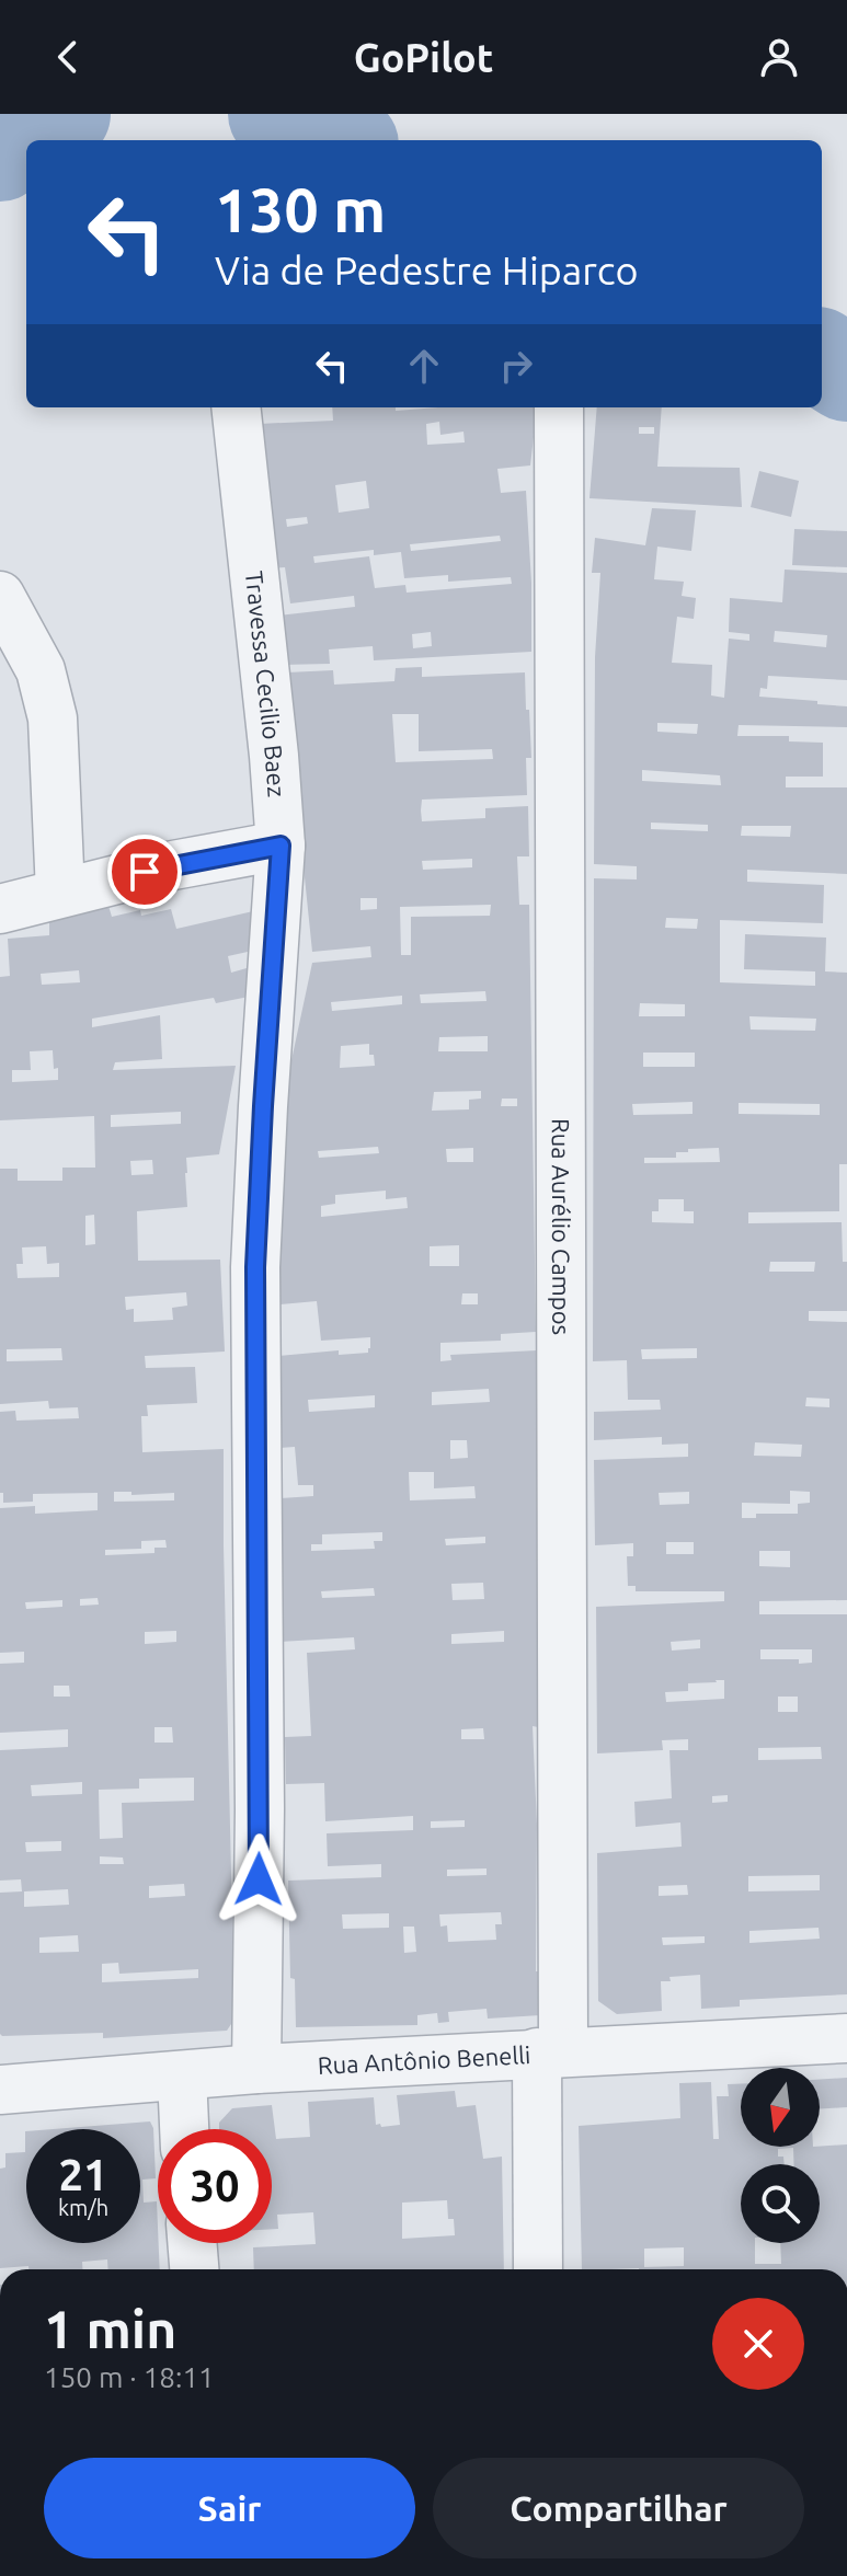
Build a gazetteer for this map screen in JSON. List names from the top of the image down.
{
  "streets": {
    "street": ["Travessa Cecilio Baez", "Rua Aurélio Campos", "Rua Antônio Benelli"]
  },
  "crossings": [
    ["Travessa Cecilio Baez", "Rua Antônio Benelli"],
    ["Rua Aurélio Campos", "Rua Antônio Benelli"]
  ],
  "north": "bottom",
  "page": {
    "header": "GoPilot",
    "turn": ["130 m", "Via de Pedestre Hiparco"],
    "speed": "21 km/h",
    "limit": "30",
    "heading": ["1 min", "150 m · 18:11"],
    "buttons": ["Sair", "Compartilhar"]
  }
}
